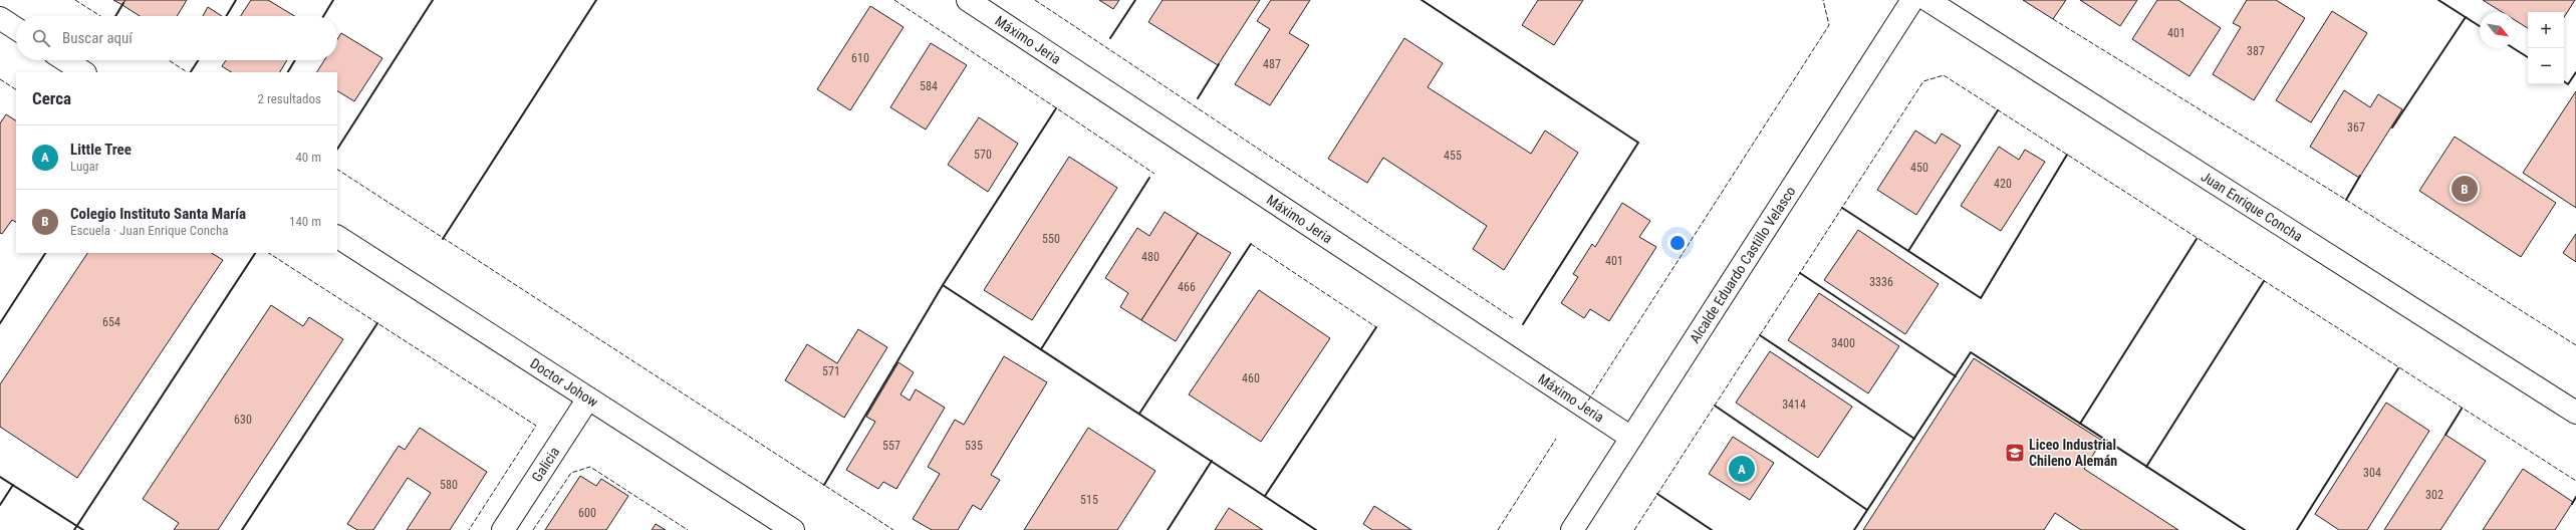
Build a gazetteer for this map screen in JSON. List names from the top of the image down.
{
  "streets": {
    "street": [
      "Máximo Jeria",
      "Juan Enrique Concha",
      "Alcalde Eduardo Castillo Velasco",
      "Doctor Johow",
      "Galicia"
    ]
  },
  "crossings": [
    ["Máximo Jeria", "Alcalde Eduardo Castillo Velasco"],
    ["Doctor Johow", "Galicia"]
  ],
  "places": {
    "school or university": ["Liceo Industrial Chileno Alemán"]
  },
  "house_numbers": [
    "401",
    "387",
    "610",
    "487",
    "584",
    "367",
    "570",
    "455",
    "450",
    "420",
    "550",
    "480",
    "401",
    "3336",
    "466",
    "654",
    "3400",
    "571",
    "460",
    "3414",
    "630",
    "557",
    "535",
    "304",
    "580",
    "302",
    "515",
    "600"
  ],
  "north": "bottom right",
  "page": {
    "map_buttons": ["+", "−"],
    "search": "Buscar aquí",
    "heading": ["Cerca", "2 resultados"],
    "list": [
      {
        "mark": "A",
        "name": "Little Tree",
        "note": "Lugar",
        "value": "40 m"
      },
      {
        "mark": "B",
        "name": "Colegio Instituto Santa María",
        "note": "Escuela · Juan Enrique Concha",
        "value": "140 m"
      }
    ],
    "pins": ["B", "A"]
  }
}
